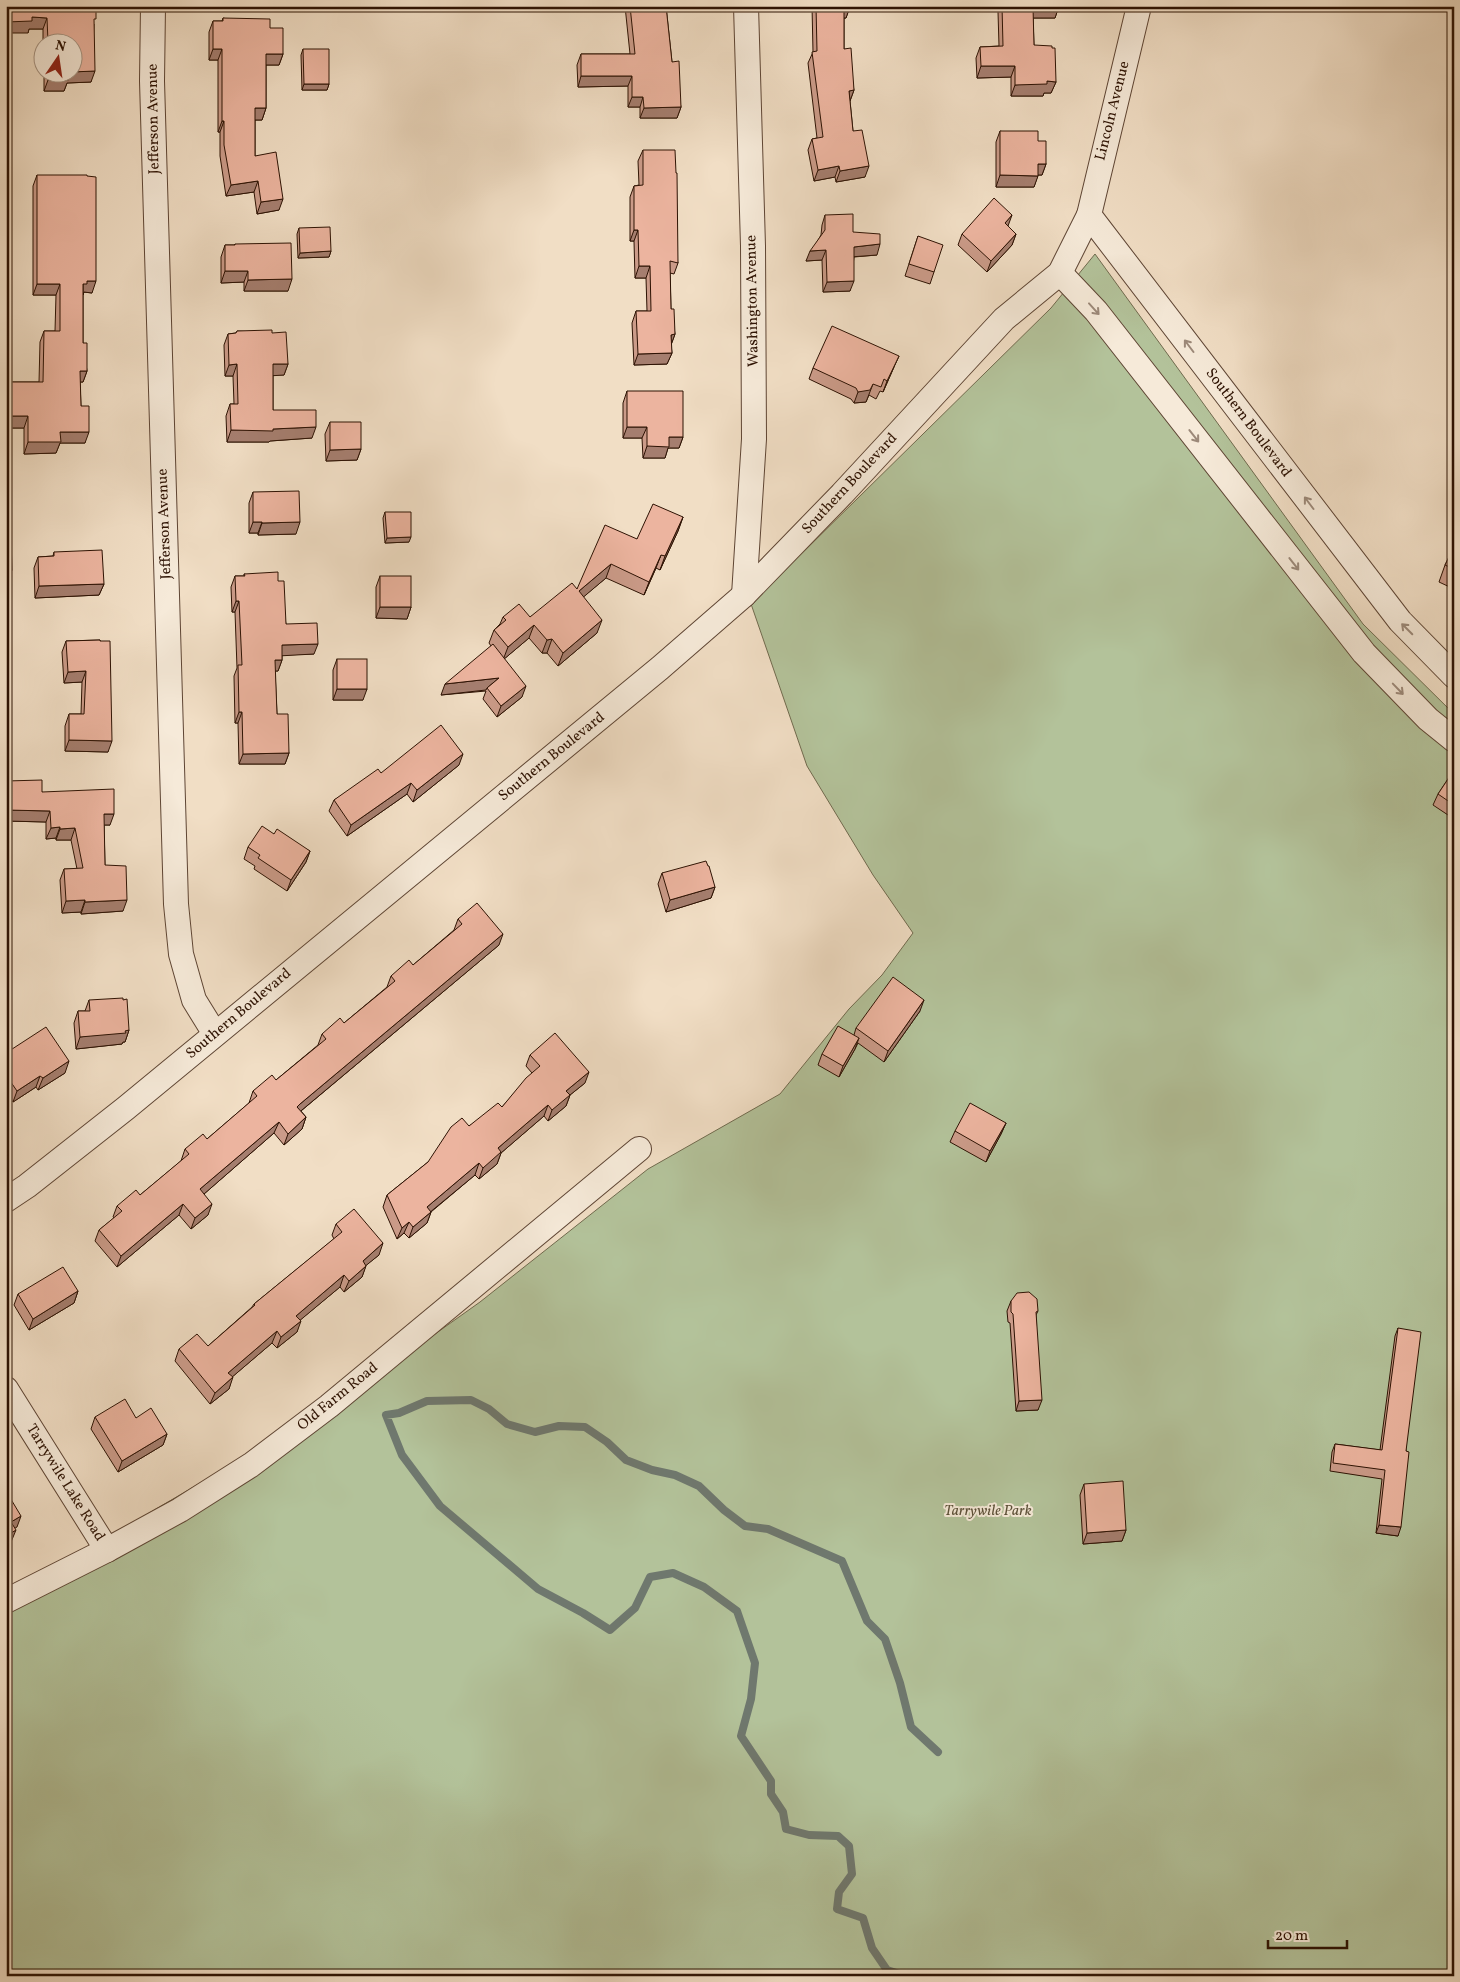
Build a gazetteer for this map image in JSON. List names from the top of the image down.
{
  "streets": {
    "street": [
      "Lincoln Avenue",
      "Jefferson Avenue",
      "Washington Avenue",
      "Southern Boulevard",
      "Old Farm Road",
      "Tarrywile Lake Road"
    ]
  },
  "crossings": [
    ["Lincoln Avenue", "Southern Boulevard"],
    ["Jefferson Avenue", "Southern Boulevard"],
    ["Washington Avenue", "Southern Boulevard"],
    ["Old Farm Road", "Tarrywile Lake Road"]
  ],
  "parks": ["Tarrywile Park"],
  "scale_bar": "20 m",
  "north": "top"
}
